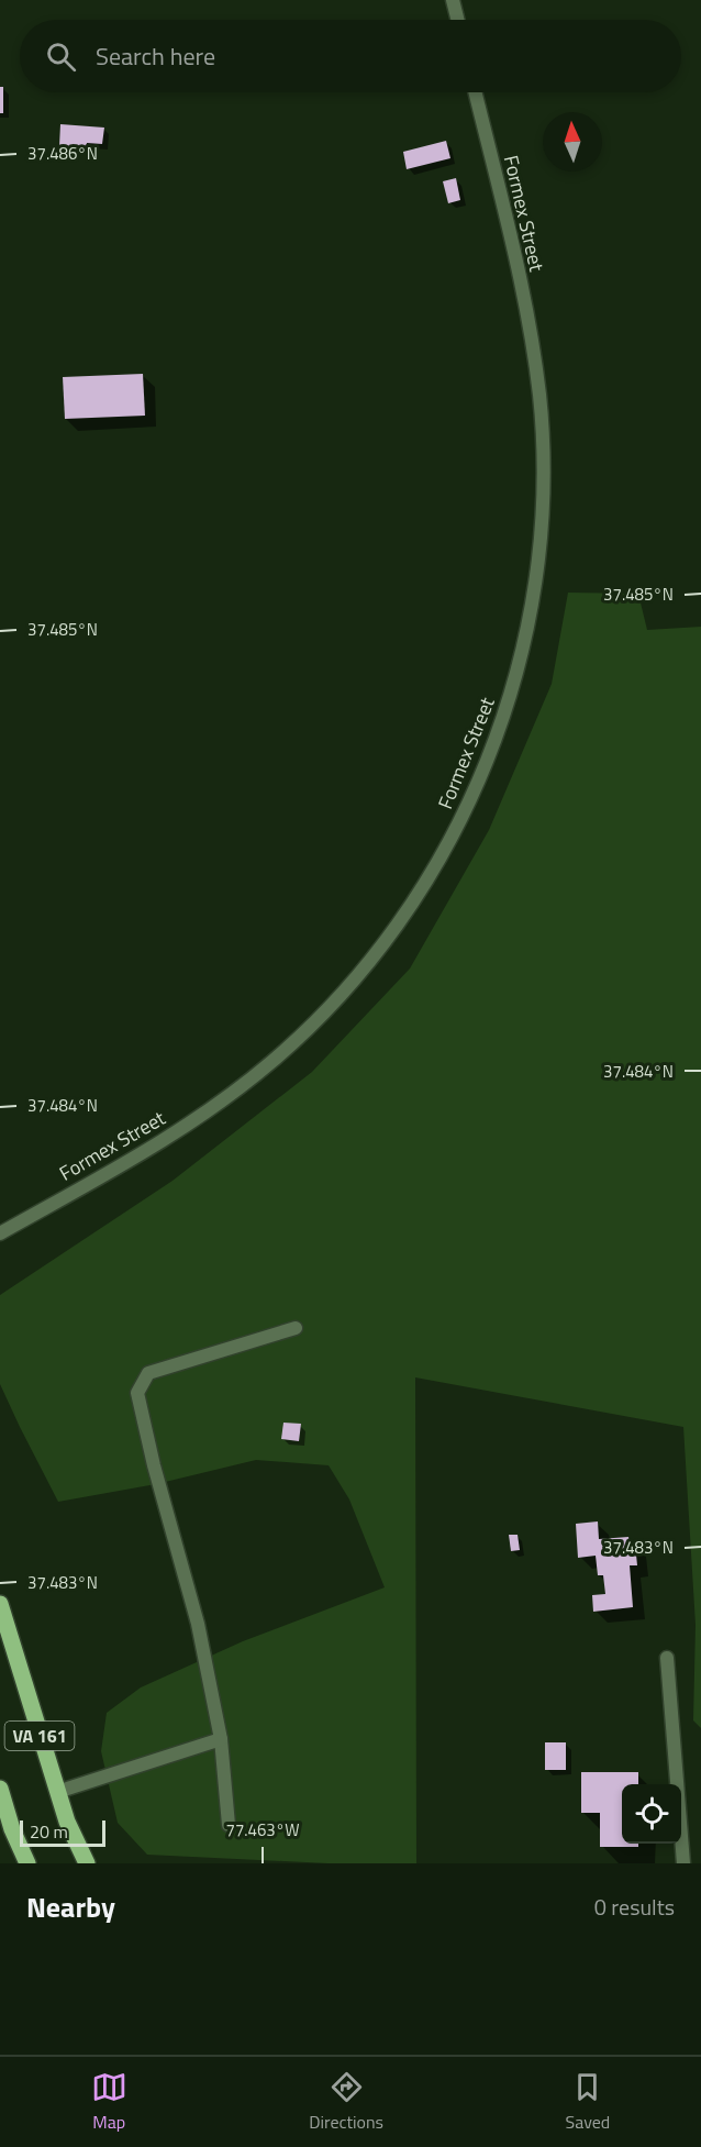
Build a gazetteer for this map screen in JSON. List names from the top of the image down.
{
  "streets": {
    "main road": ["VA 161"],
    "street": ["Formex Street"]
  },
  "scale_bar": "20 m",
  "north": "top",
  "page": {
    "search": "Search here",
    "scale": "20 m",
    "heading": ["Nearby", "0 results"],
    "nav": ["Map", "Directions", "Saved"]
  },
  "coordinates": [
    "37.486°N",
    "37.485°N",
    "37.484°N",
    "37.483°N",
    "77.463°W"
  ]
}
